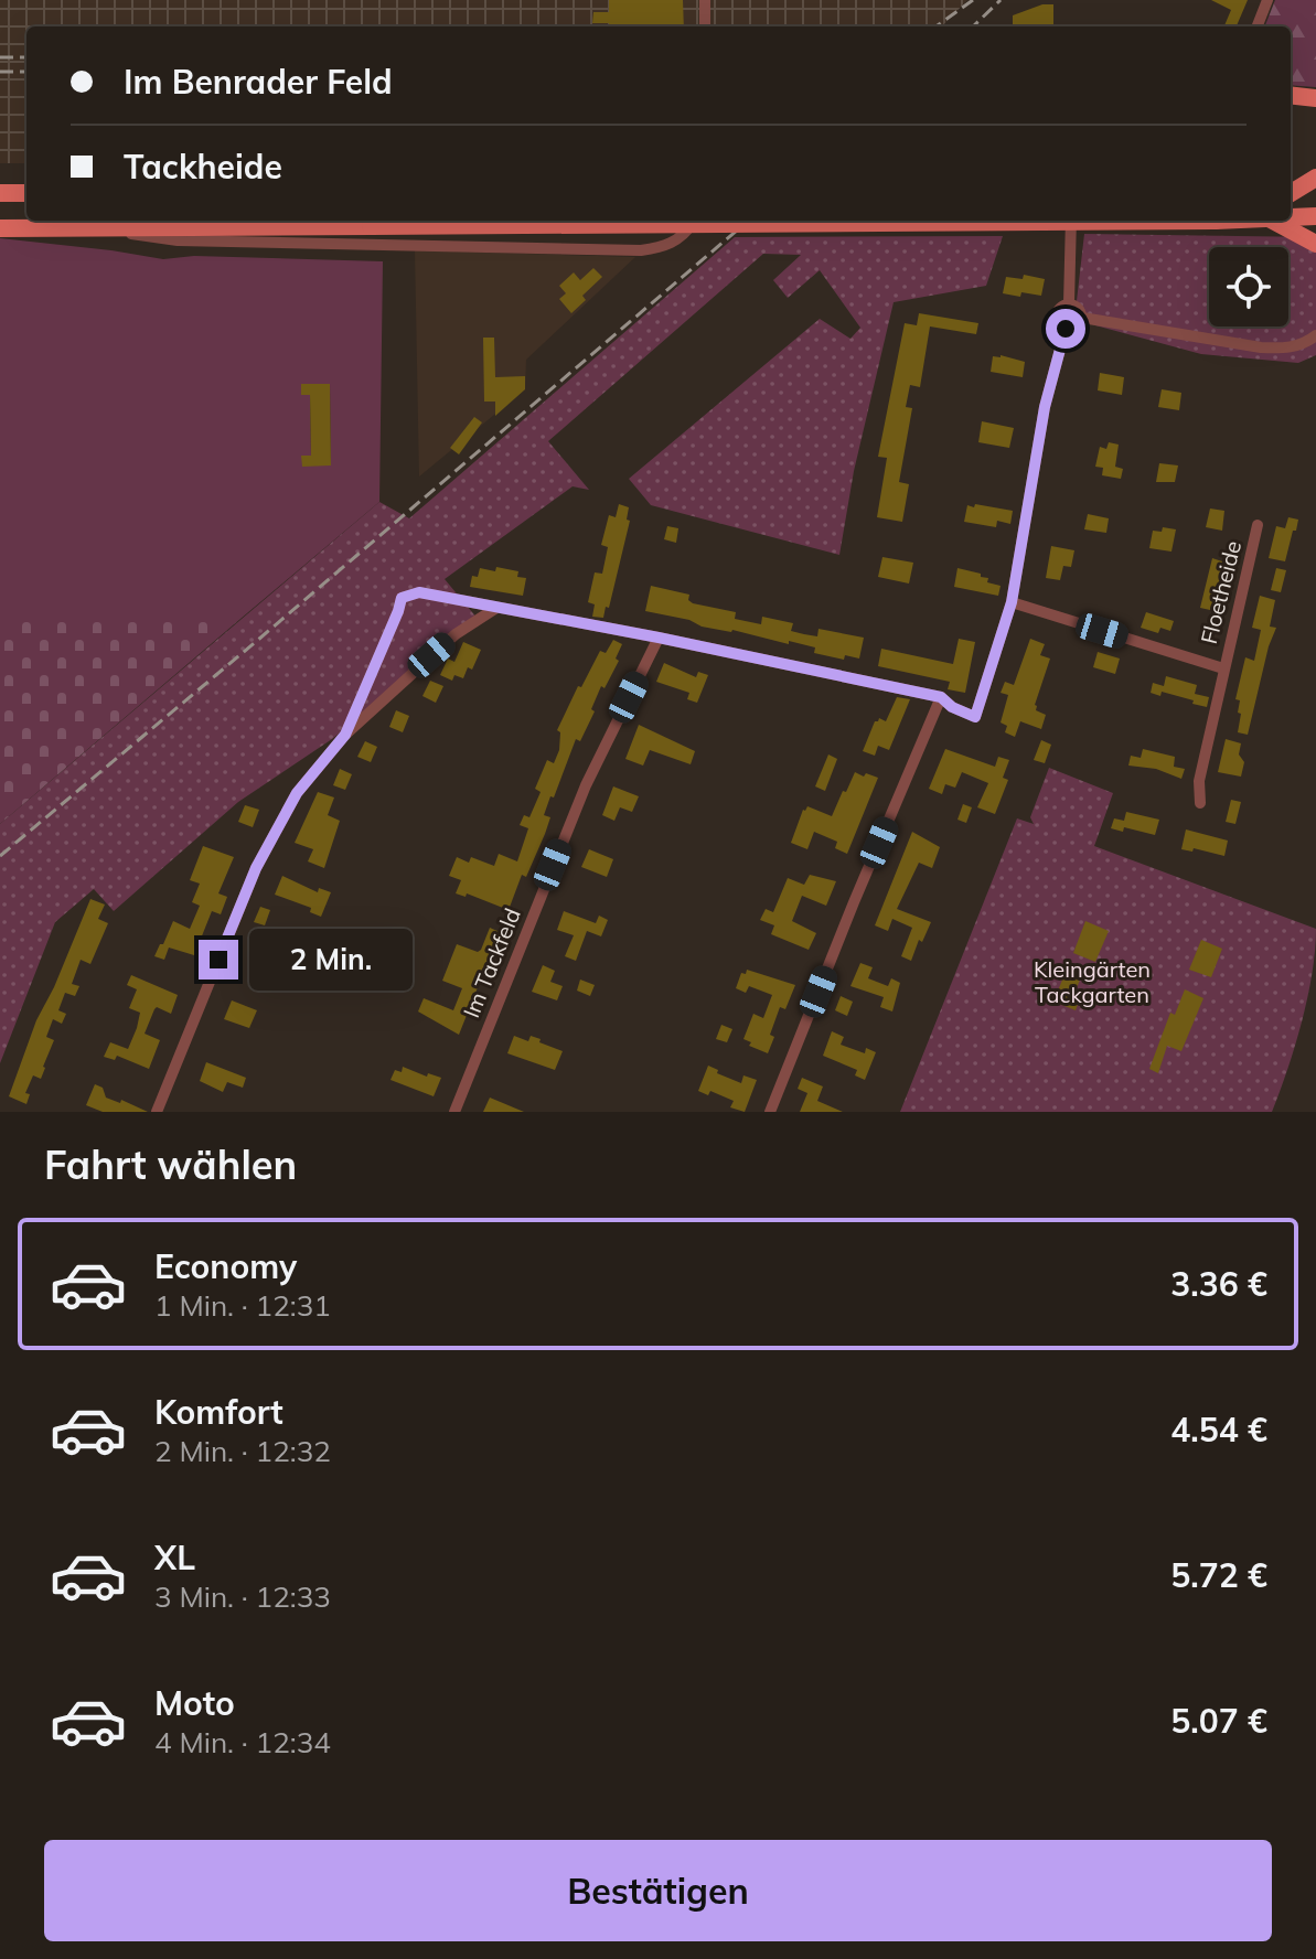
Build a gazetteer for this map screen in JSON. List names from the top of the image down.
{
  "streets": {
    "street": ["Floetheide", "Im Tackfeld"]
  },
  "parks": ["Kleingärten Tackgarten"],
  "page": {
    "banner": ["Im Benrader Feld", "Tackheide"],
    "bubble": "2 Min.",
    "heading": "Fahrt wählen",
    "list": [
      {
        "name": "Economy",
        "note": "1 Min. · 12:31",
        "value": "3.36 €"
      },
      {
        "name": "Komfort",
        "note": "2 Min. · 12:32",
        "value": "4.54 €"
      },
      {
        "name": "XL",
        "note": "3 Min. · 12:33",
        "value": "5.72 €"
      },
      {
        "name": "Moto",
        "note": "4 Min. · 12:34",
        "value": "5.07 €"
      }
    ],
    "buttons": "Bestätigen"
  }
}
